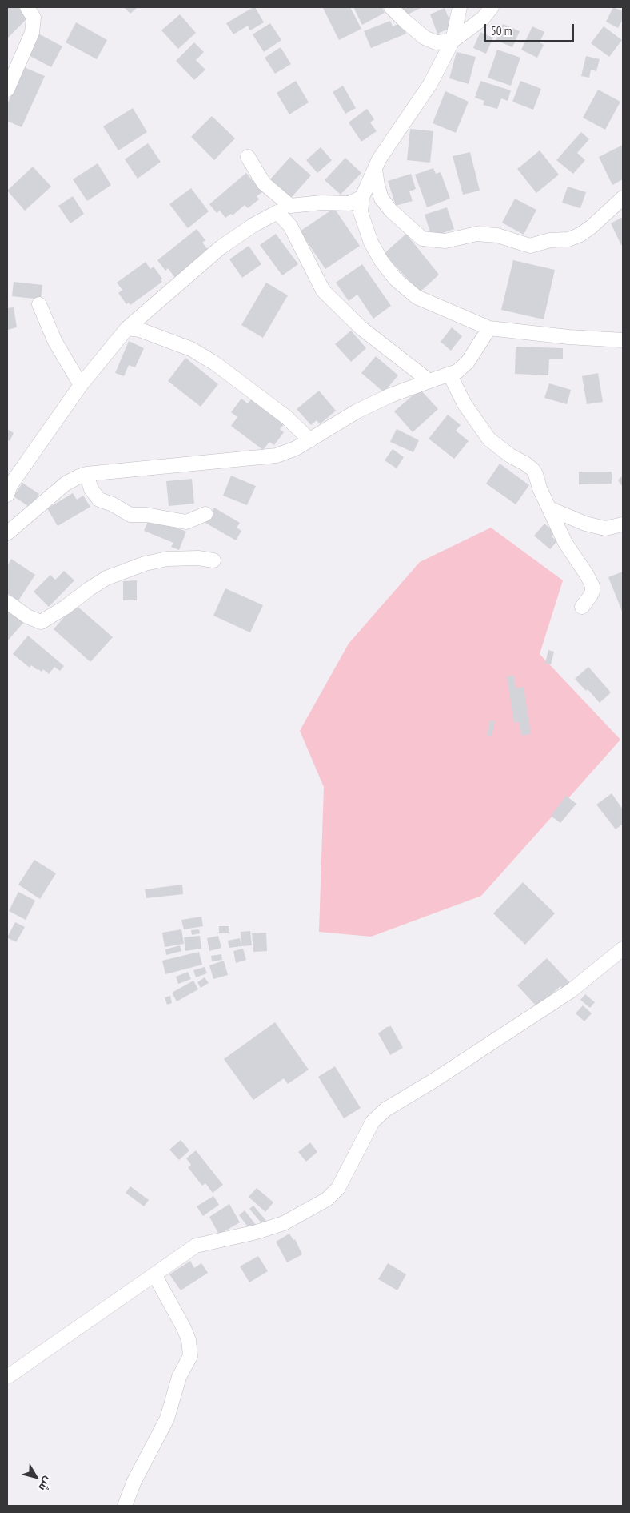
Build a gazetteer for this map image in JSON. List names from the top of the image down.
{
  "scale_bar": "50 m",
  "north": "bottom right"
}
